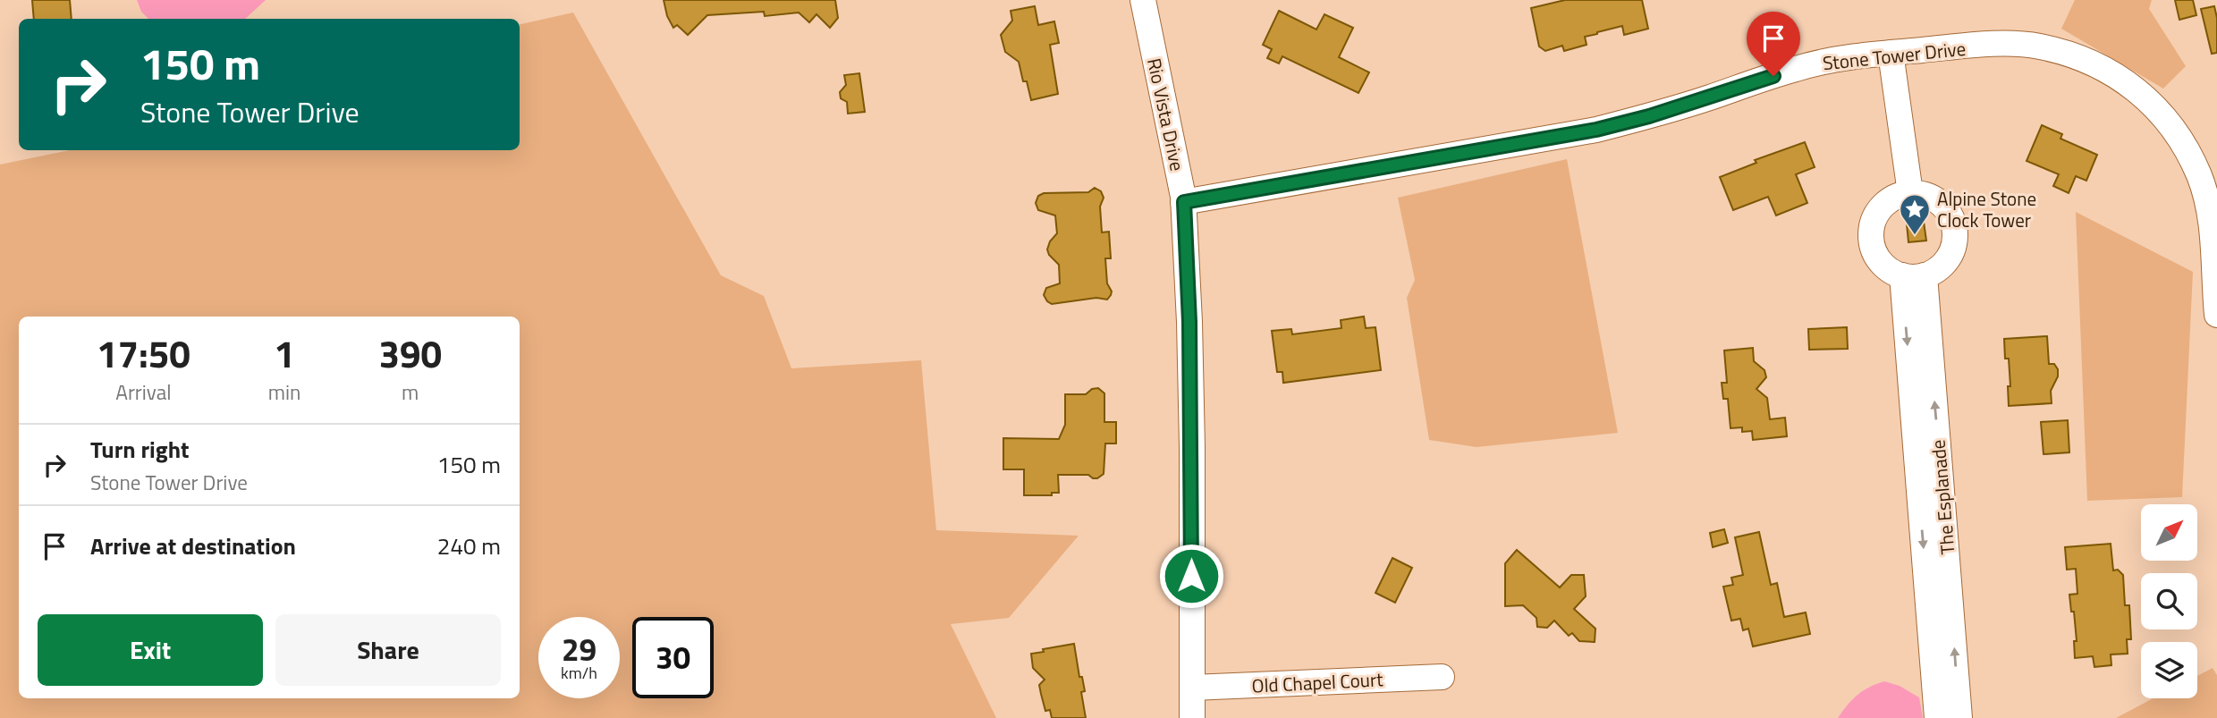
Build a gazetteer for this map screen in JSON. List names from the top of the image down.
{
  "streets": {
    "street": [
      "Stone Tower Drive",
      "Rio Vista Drive",
      "The Esplanade",
      "Old Chapel Court"
    ]
  },
  "crossings": [
    ["Stone Tower Drive", "Rio Vista Drive"],
    ["Rio Vista Drive", "Old Chapel Court"]
  ],
  "places": {
    "place": ["Alpine Stone Clock Tower"]
  },
  "north": "top right",
  "page": {
    "turn": ["150 m", "Stone Tower Drive"],
    "eta": [
      "17:50",
      "Arrival",
      "1",
      "min",
      "390",
      "m"
    ],
    "list": [
      {
        "name": "Turn right",
        "note": "Stone Tower Drive",
        "value": "150 m"
      },
      {
        "name": "Arrive at destination",
        "value": "240 m"
      }
    ],
    "buttons": ["Exit", "Share"],
    "speed": "29 km/h",
    "limit": "30"
  }
}
